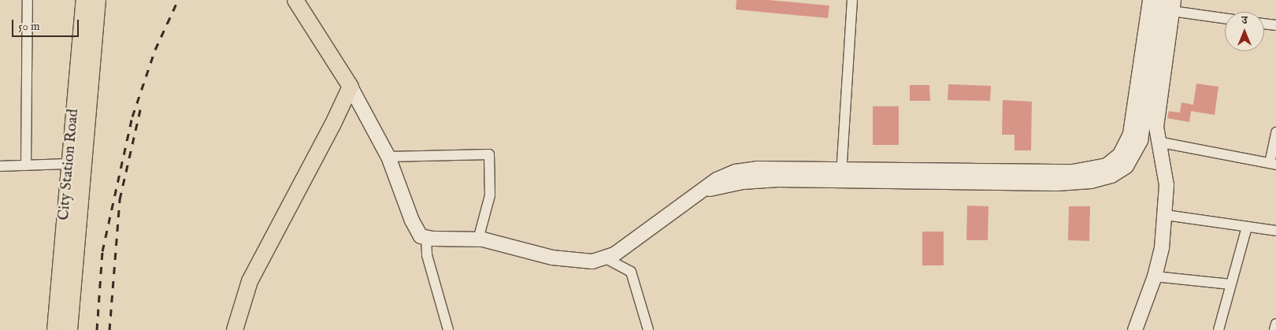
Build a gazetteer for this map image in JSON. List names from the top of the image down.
{
  "streets": {
    "main road": ["City Station Road"]
  },
  "scale_bar": "50 m",
  "north": "top"
}
